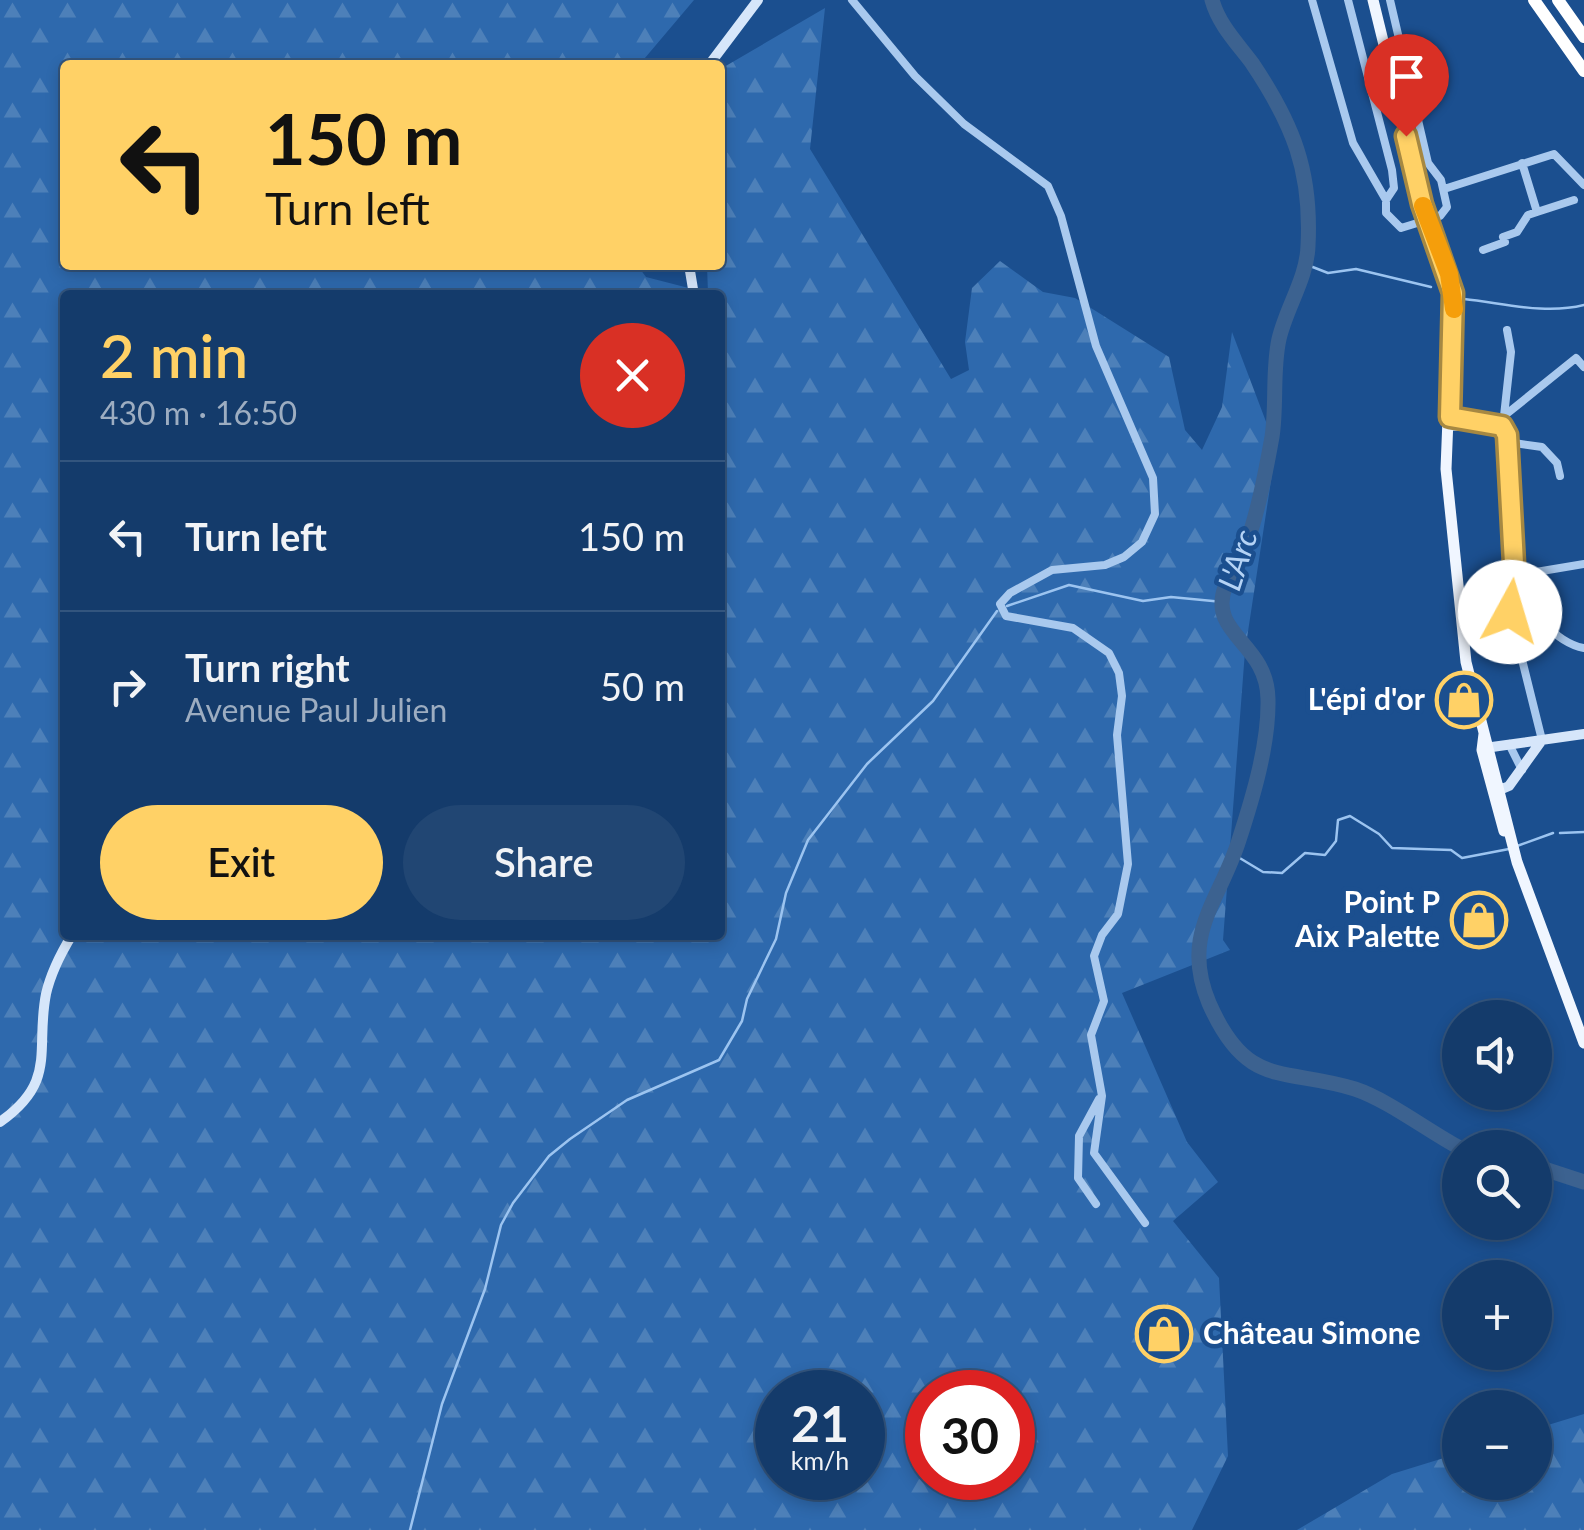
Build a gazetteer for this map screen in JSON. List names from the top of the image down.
{
  "water": ["L'Arc"],
  "places": {
    "shop": ["L'épi d'or", "Point P Aix Palette", "Château Simone"]
  },
  "page": {
    "turn": ["150 m", "Turn left"],
    "heading": ["2 min", "430 m · 16:50"],
    "list": [
      {
        "name": "Turn left",
        "value": "150 m"
      },
      {
        "name": "Turn right",
        "note": "Avenue Paul Julien",
        "value": "50 m"
      }
    ],
    "buttons": ["Exit", "Share"],
    "map_buttons": ["+", "−"],
    "speed": "21 km/h",
    "limit": "30"
  }
}
